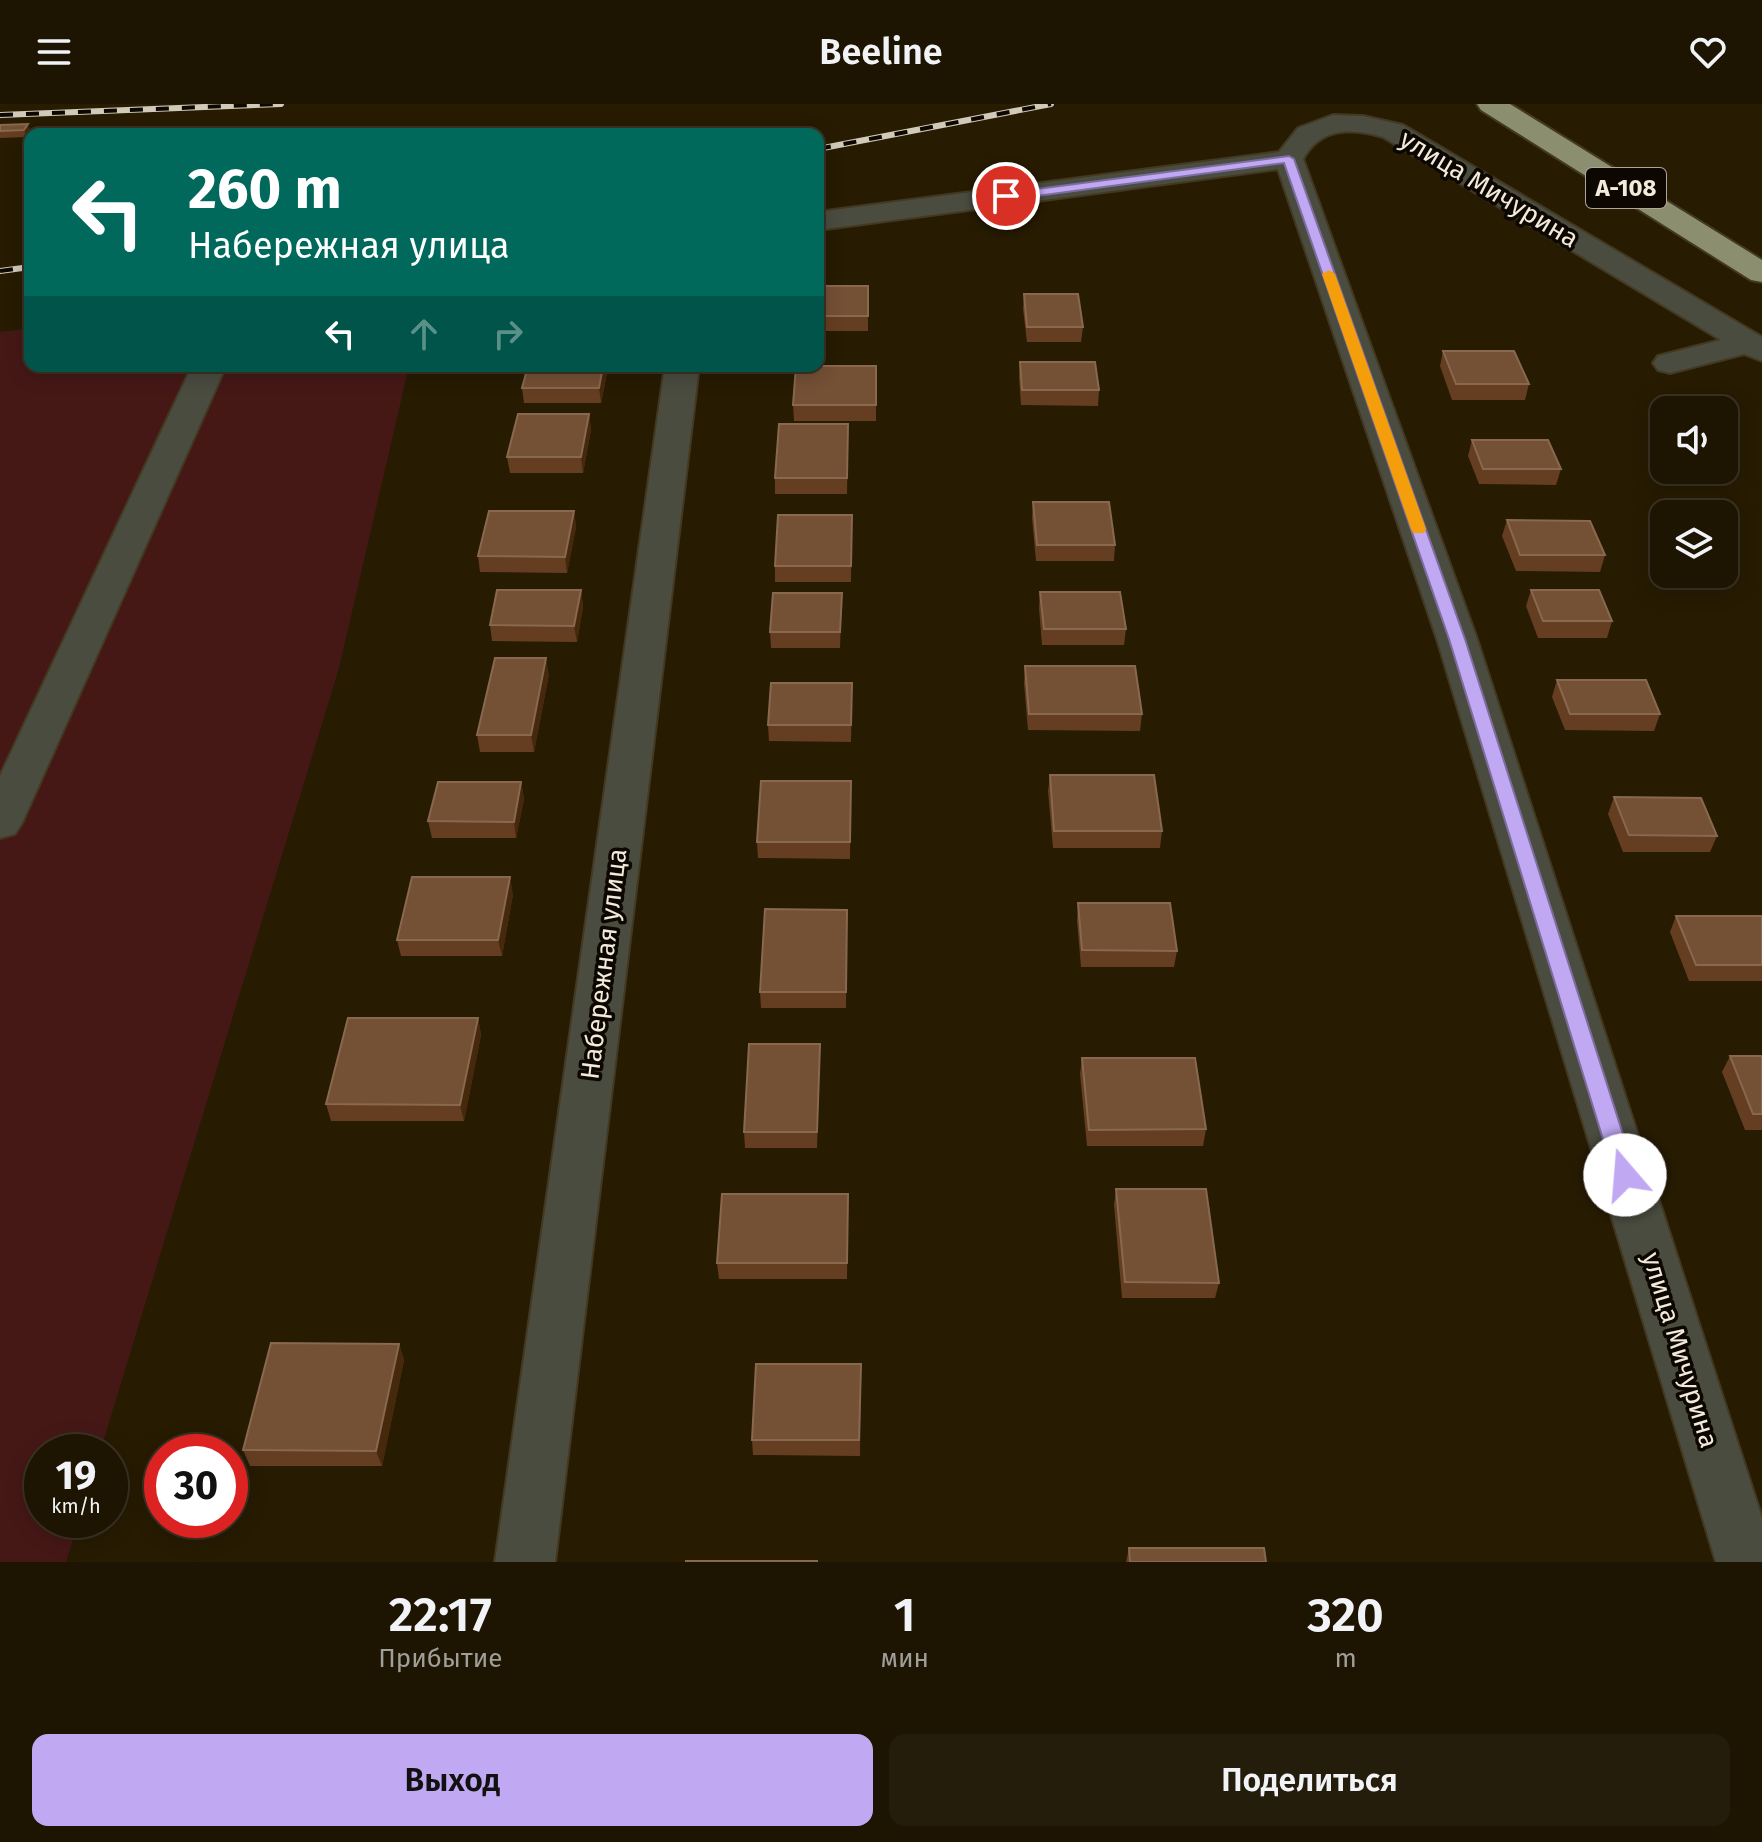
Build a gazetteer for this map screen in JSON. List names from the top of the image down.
{
  "streets": {
    "highway": ["А-108"],
    "street": ["улица Мичурина", "Набережная улица"]
  },
  "page": {
    "header": "Beeline",
    "turn": ["260 m", "Набережная улица"],
    "speed": "19 km/h",
    "limit": "30",
    "eta": [
      "22:17",
      "Прибытие",
      "1",
      "мин",
      "320",
      "m"
    ],
    "buttons": ["Выход", "Поделиться"]
  }
}
